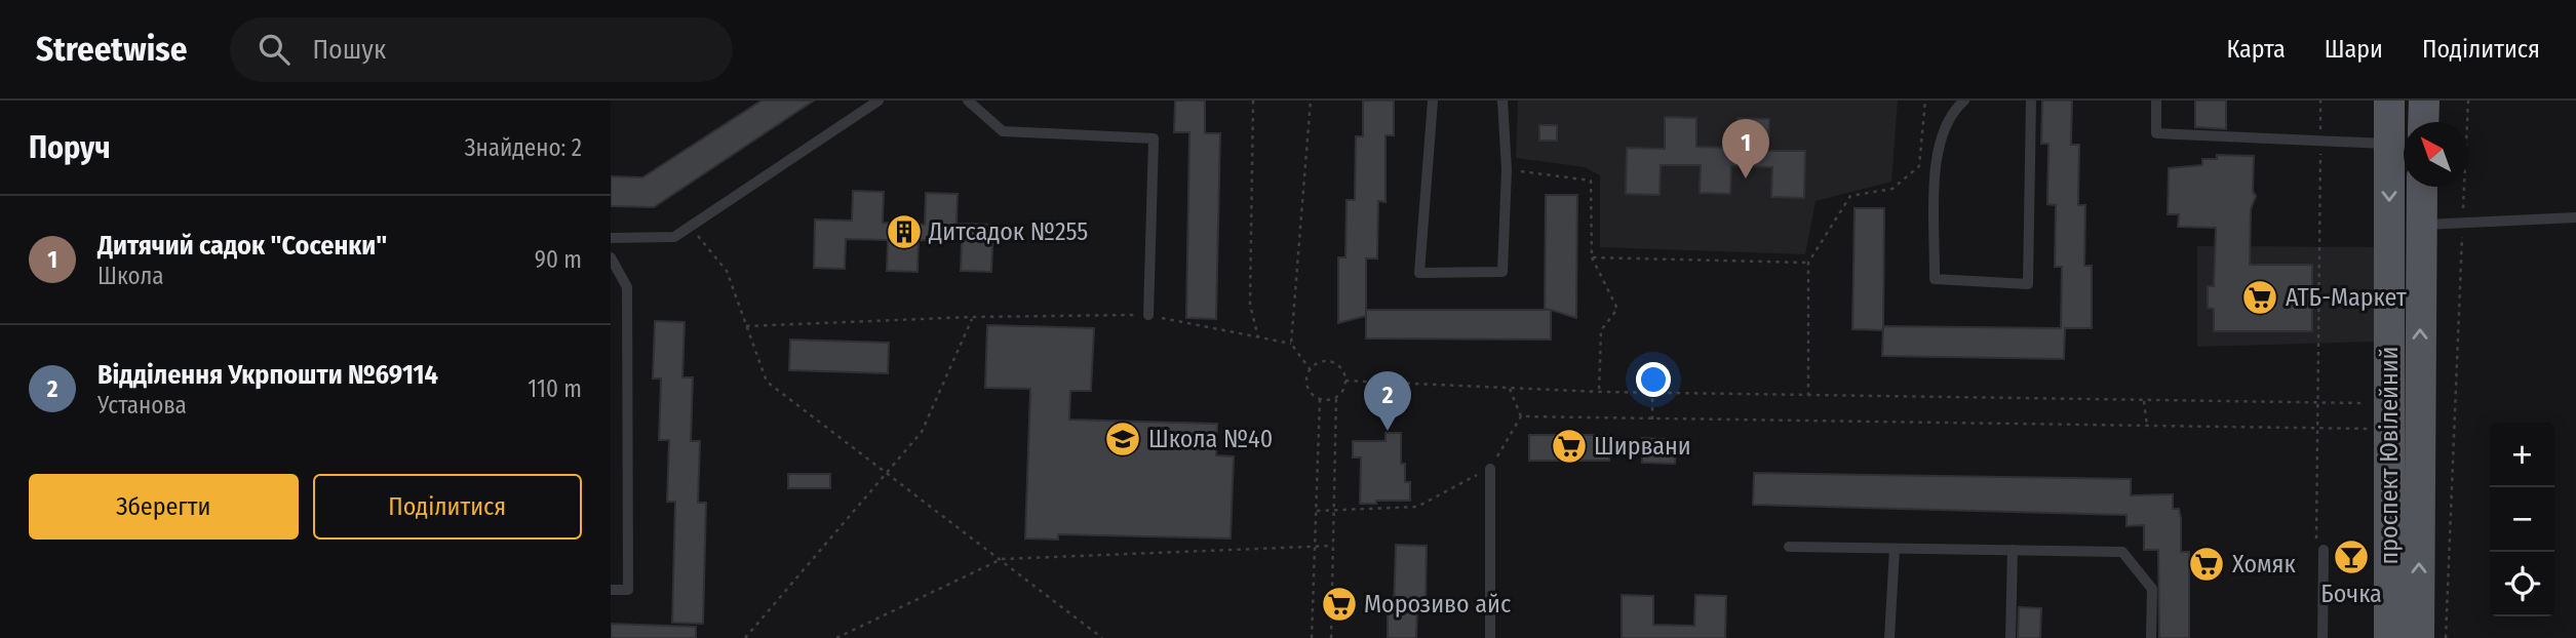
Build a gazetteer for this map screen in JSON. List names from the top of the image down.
{
  "streets": {
    "main road": ["проспект Ювілейний"]
  },
  "places": {
    "building": ["Дитсадок №255"],
    "supermarket": [
      "АТБ-Маркет",
      "Ширвани",
      "Хомяк",
      "Морозиво айс"
    ],
    "school or university": ["Школа №40"],
    "bar": ["Бочка"]
  },
  "north": "top left",
  "page": {
    "header": "Streetwise",
    "search": "Пошук",
    "nav": ["Карта", "Шари", "Поділитися"],
    "heading": ["Поруч", "Знайдено: 2"],
    "pins": ["1", "2"],
    "list": [
      {
        "mark": "1",
        "name": "Дитячий садок \"Сосенки\"",
        "note": "Школа",
        "value": "90 m"
      },
      {
        "mark": "2",
        "name": "Відділення Укрпошти №69114",
        "note": "Установа",
        "value": "110 m"
      }
    ],
    "map_buttons": ["+", "−"],
    "buttons": ["Зберегти", "Поділитися"]
  }
}
